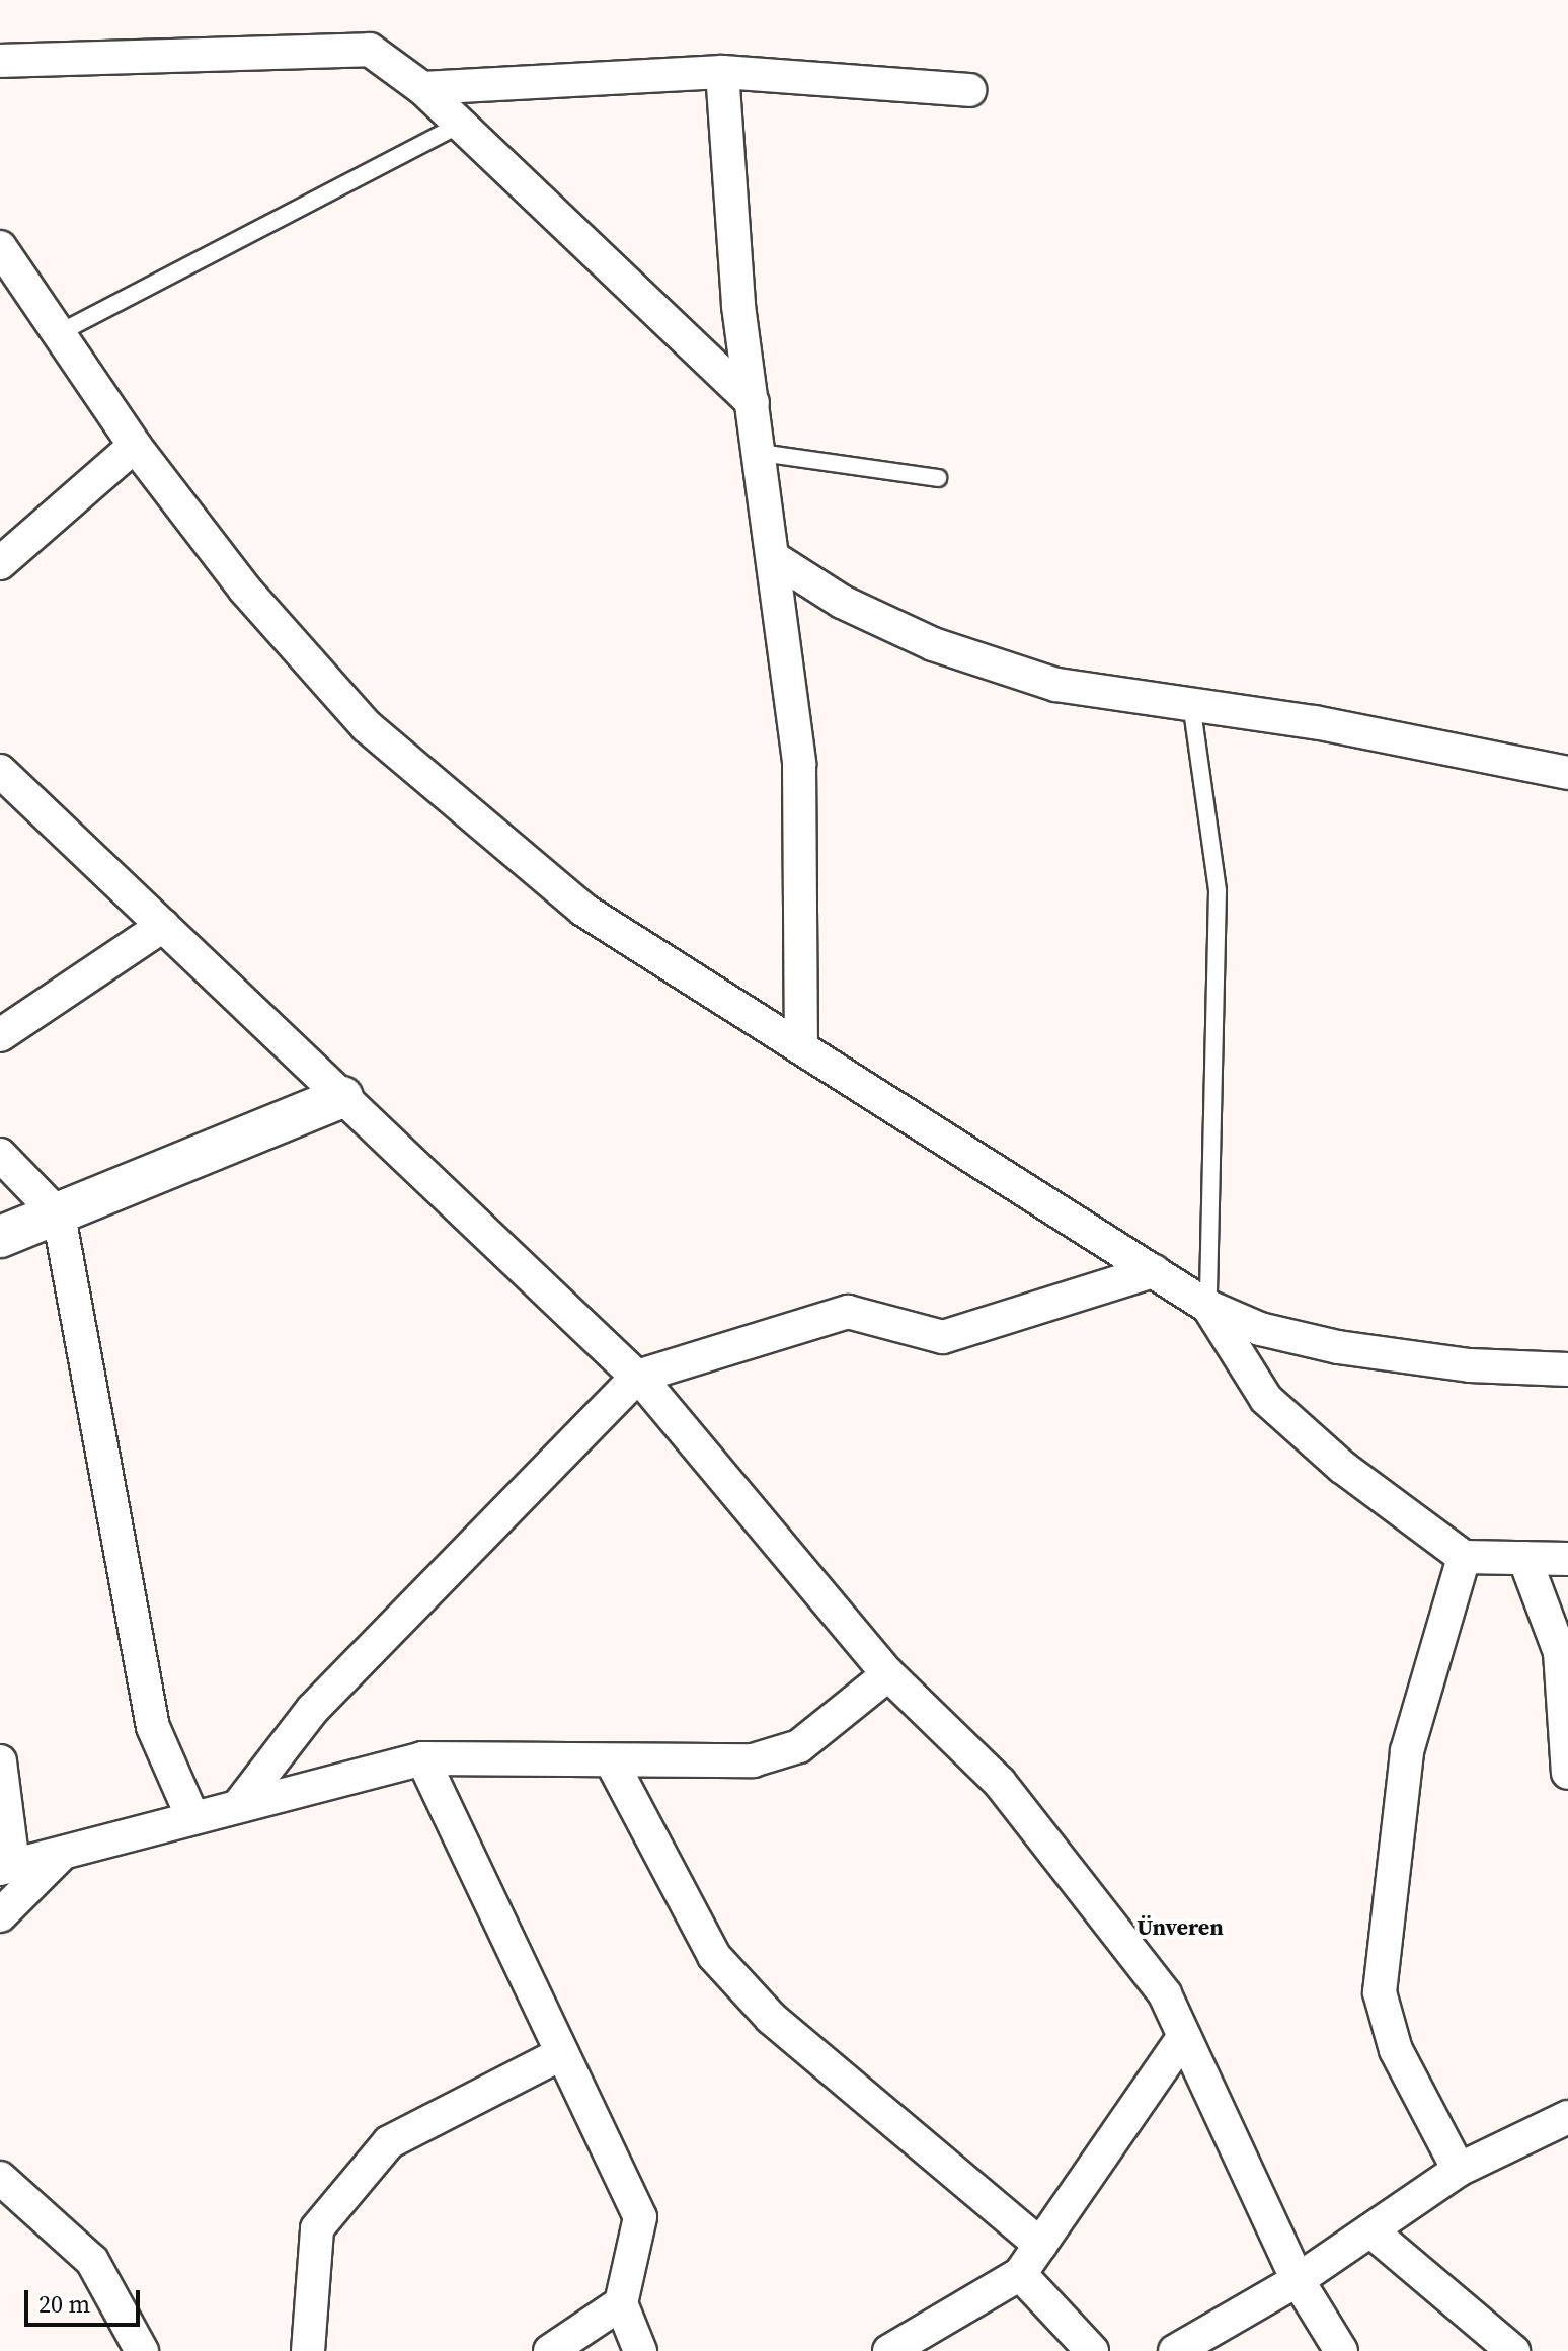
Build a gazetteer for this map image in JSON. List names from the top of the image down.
{
  "districts": ["Ünveren"],
  "scale_bar": "20 m"
}
